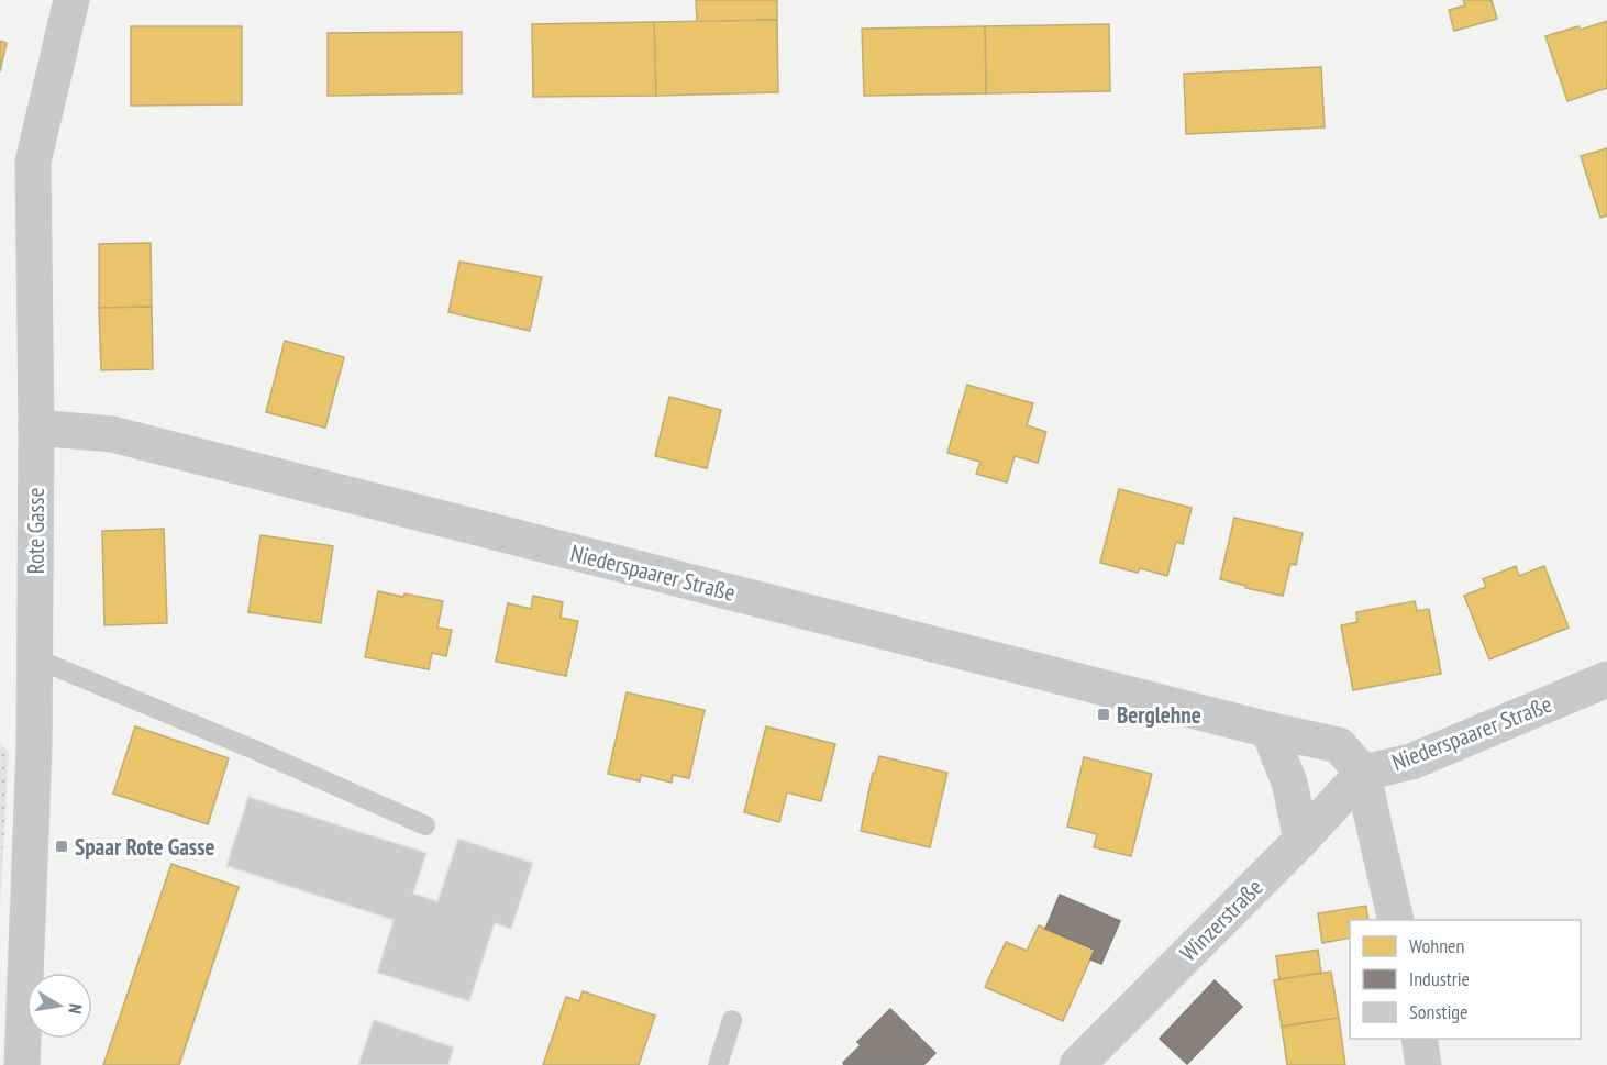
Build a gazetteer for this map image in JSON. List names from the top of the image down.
{
  "streets": {
    "street": ["Rote Gasse", "Niederspaarer Straße", "Winzerstraße"]
  },
  "crossings": [
    ["Rote Gasse", "Niederspaarer Straße"],
    ["Niederspaarer Straße", "Winzerstraße"]
  ],
  "places": {
    "transit": ["Berglehne", "Spaar Rote Gasse"]
  },
  "legend": ["Wohnen", "Industrie", "Sonstige"],
  "north": "right"
}
